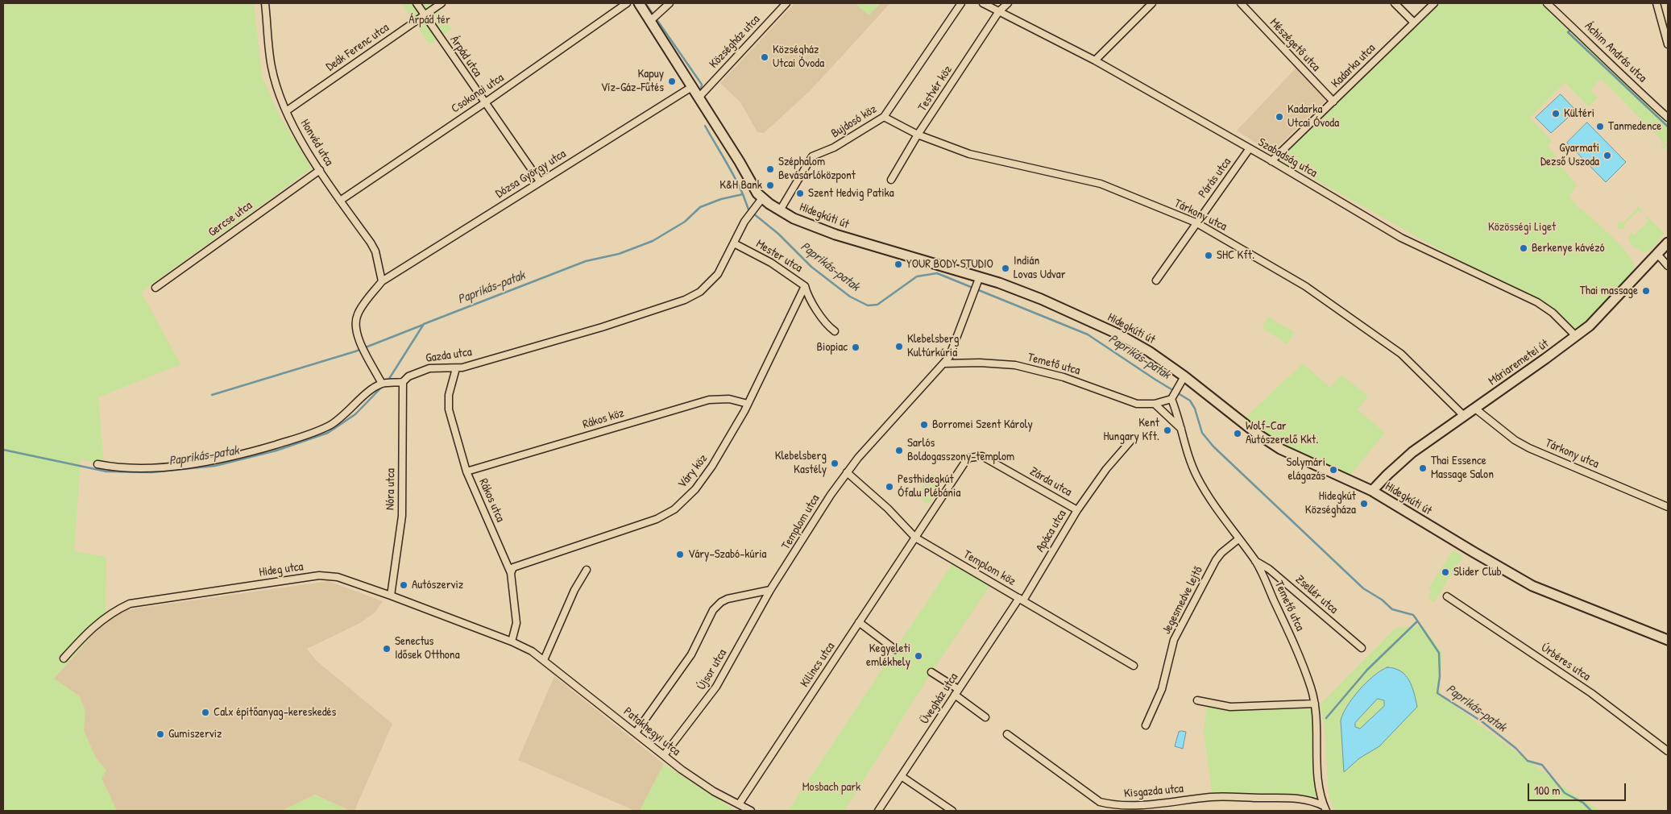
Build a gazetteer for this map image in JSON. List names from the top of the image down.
{
  "streets": {
    "main road": ["Hidegkúti út", "Máriaremetei út"],
    "street": [
      "Községház utca",
      "Mészégető utca",
      "Deák Ferenc utca",
      "Áchim András utca",
      "Árpád utca",
      "Kadarka utca",
      "Testvér köz",
      "Csokonai utca",
      "Bujdosó köz",
      "Honvéd utca",
      "Szabadság utca",
      "Dózsa György utca",
      "Párás utca",
      "Tárkony utca",
      "Gercse utca",
      "Mester utca",
      "Gazda utca",
      "Temető utca",
      "Rákos köz",
      "Váry köz",
      "Zárda utca",
      "Nóra utca",
      "Rákos utca",
      "Templom utca",
      "Apáca utca",
      "Templom köz",
      "Hideg utca",
      "Zsellér utca",
      "Jegesmedve lejtő",
      "Úrbéres utca",
      "Kilincs utca",
      "Újsor utca",
      "Üvegház utca",
      "Patakhegyi utca",
      "Kisgazda utca"
    ]
  },
  "crossings": [
    ["Községház utca", "Hidegkúti út"],
    ["Mészégető utca", "Kadarka utca"],
    ["Deák Ferenc utca", "Árpád utca"],
    ["Deák Ferenc utca", "Honvéd utca"],
    ["Árpád utca", "Csokonai utca"],
    ["Árpád utca", "Dózsa György utca"],
    ["Kadarka utca", "Szabadság utca"],
    ["Testvér köz", "Szabadság utca"],
    ["Testvér köz", "Tárkony utca"],
    ["Csokonai utca", "Honvéd utca"],
    ["Bujdosó köz", "Tárkony utca"],
    ["Bujdosó köz", "Hidegkúti út"],
    ["Honvéd utca", "Dózsa György utca"],
    ["Honvéd utca", "Gercse utca"],
    ["Szabadság utca", "Párás utca"],
    ["Szabadság utca", "Máriaremetei út"],
    ["Dózsa György utca", "Hidegkúti út"],
    ["Párás utca", "Tárkony utca"],
    ["Tárkony utca", "Máriaremetei út"],
    ["Hidegkúti út", "Gazda utca"],
    ["Hidegkúti út", "Máriaremetei út"],
    ["Hidegkúti út", "Templom utca"],
    ["Mester utca", "Gazda utca"],
    ["Mester utca", "Váry köz"],
    ["Gazda utca", "Nóra utca"],
    ["Gazda utca", "Rákos utca"],
    ["Temető utca", "Templom utca"],
    ["Temető utca", "Zsellér utca"],
    ["Temető utca", "Jegesmedve lejtő"],
    ["Temető utca", "Kisgazda utca"],
    ["Rákos köz", "Váry köz"],
    ["Rákos köz", "Rákos utca"],
    ["Váry köz", "Rákos utca"],
    ["Zárda utca", "Apáca utca"],
    ["Zárda utca", "Templom köz"],
    ["Zárda utca", "Kilincs utca"],
    ["Nóra utca", "Hideg utca"],
    ["Rákos utca", "Hideg utca"],
    ["Rákos utca", "Patakhegyi utca"],
    ["Templom utca", "Templom köz"],
    ["Templom utca", "Újsor utca"],
    ["Apáca utca", "Templom köz"],
    ["Apáca utca", "Üvegház utca"],
    ["Templom köz", "Kilincs utca"],
    ["Templom köz", "Üvegház utca"],
    ["Hideg utca", "Patakhegyi utca"],
    ["Kilincs utca", "Patakhegyi utca"],
    ["Újsor utca", "Patakhegyi utca"]
  ],
  "water": ["Paprikás-patak"],
  "parks": ["Árpád tér", "Közösségi Liget", "Mosbach park"],
  "places": [
    "Községház Utcai Óvoda",
    "Kapuy Víz-Gáz-Fűtés",
    "Kültéri",
    "Kadarka Utcai Óvoda",
    "Tanmedence",
    "Gyarmati Dezső Uszoda",
    "Széphalom Bevásárlóközpont",
    "K&H Bank",
    "Szent Hedvig Patika",
    "Berkenye kávézó",
    "SHC Kft.",
    "YOUR BODY STUDIO",
    "Indián Lovas Udvar",
    "Thai massage",
    "Klebelsberg Kultúrkúria",
    "Biopiac",
    "Borromei Szent Károly",
    "Kent Hungary Kft.",
    "Wolf-Car Autószerelő Kkt.",
    "Sarlós Boldogasszony-templom",
    "Klebelsberg Kastély",
    "Thai Essence Massage Salon",
    "Solymári elágazás",
    "Pesthidegkút Ófalu Plébánia",
    "Hidegkút Községháza",
    "Váry–Szabó-kúria",
    "Slider Club",
    "Autószerviz",
    "Senectus Idősek Otthona",
    "Kegyeleti emlékhely",
    "Calx építőanyag-kereskedés",
    "Gumiszerviz"
  ],
  "scale_bar": "100 m"
}
